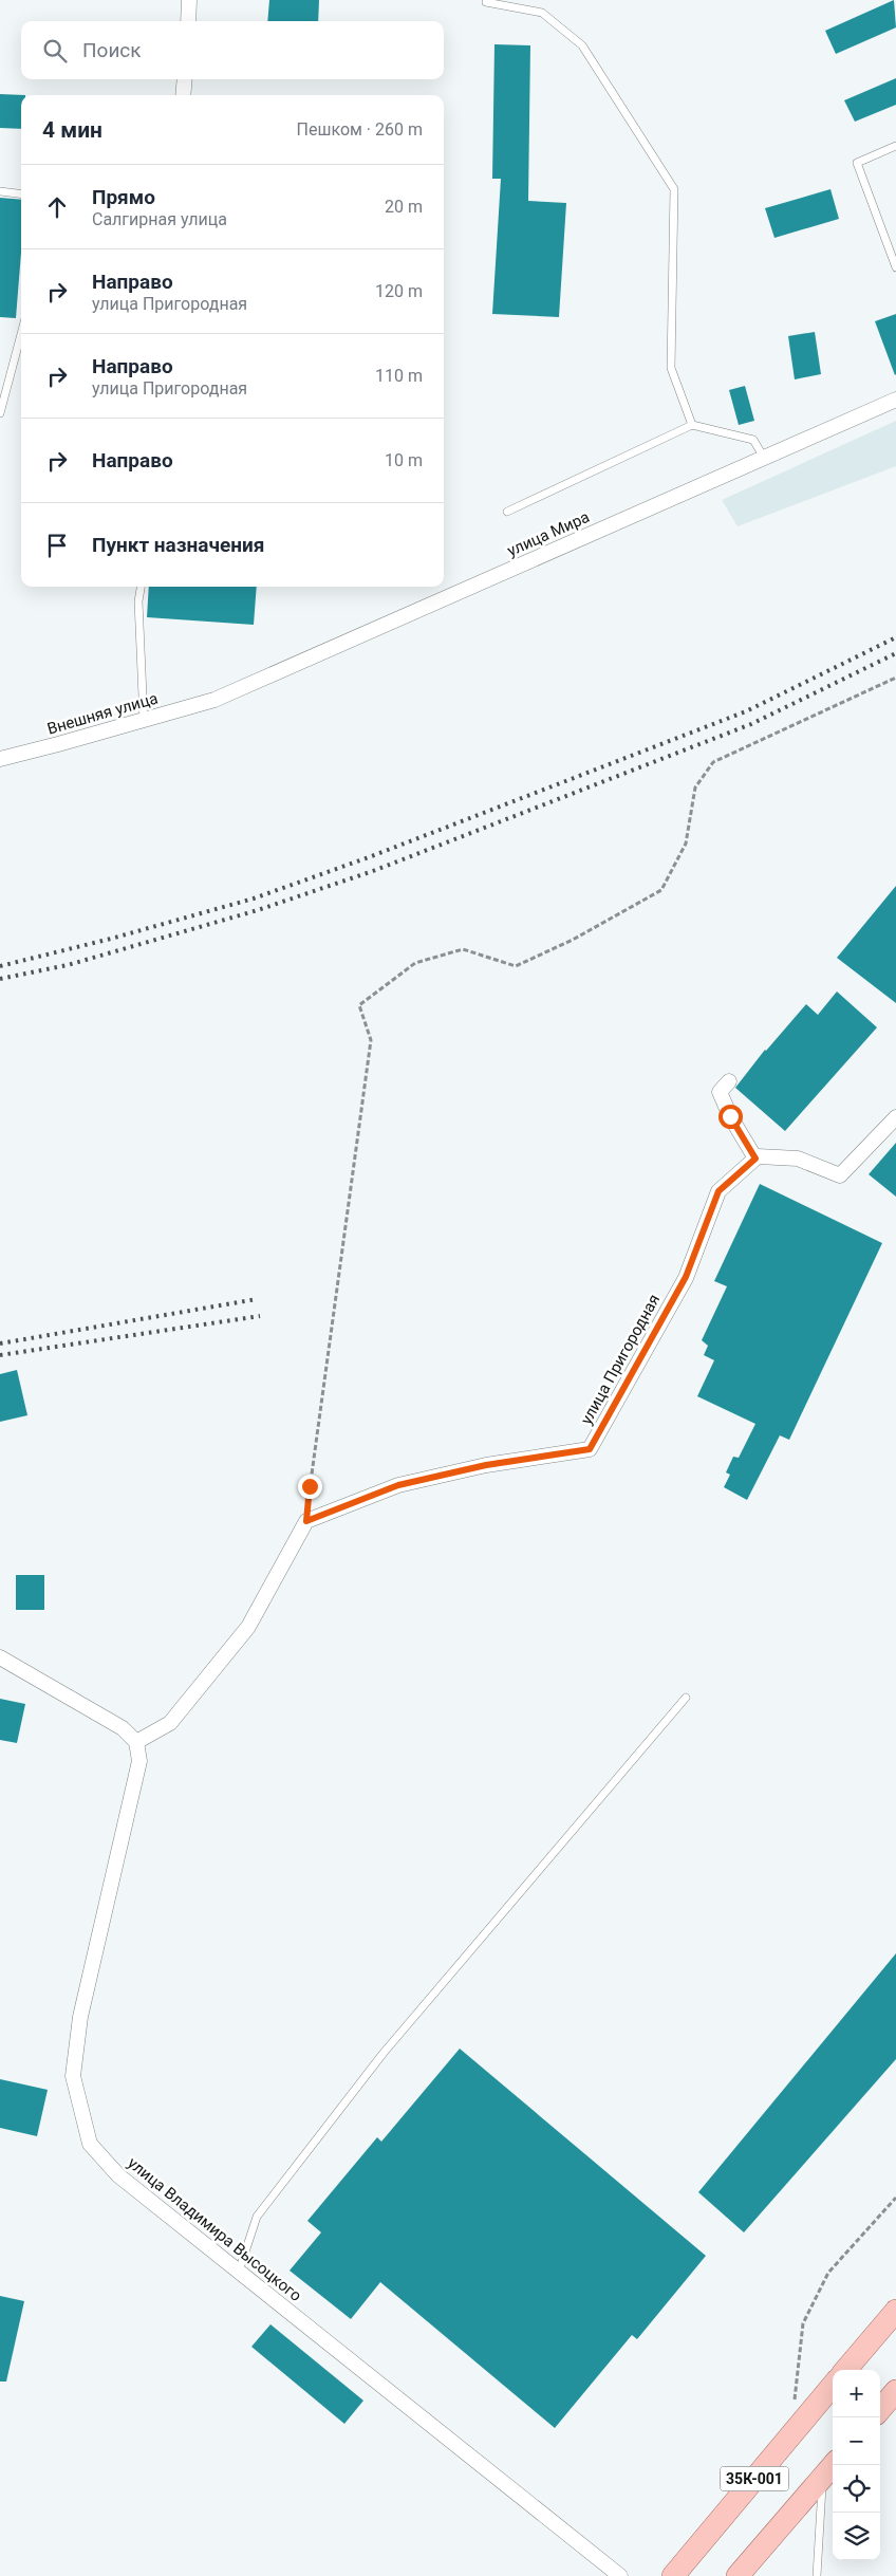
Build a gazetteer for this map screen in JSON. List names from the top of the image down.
{
  "streets": {
    "main road": ["35К-001"],
    "street": [
      "улица Мира",
      "Внешняя улица",
      "улица Пригородная",
      "улица Владимира Высоцкого"
    ]
  },
  "crossings": [
    ["улица Мира", "Внешняя улица"]
  ],
  "page": {
    "search": "Поиск",
    "heading": ["4 мин", "Пешком · 260 m"],
    "list": [
      ["Прямо", "Салгирная улица", "20 m"],
      ["Направо", "улица Пригородная", "120 m"],
      ["Направо", "улица Пригородная", "110 m"],
      ["Направо", "10 m"],
      "Пункт назначения"
    ],
    "map_buttons": ["+", "−"]
  }
}
